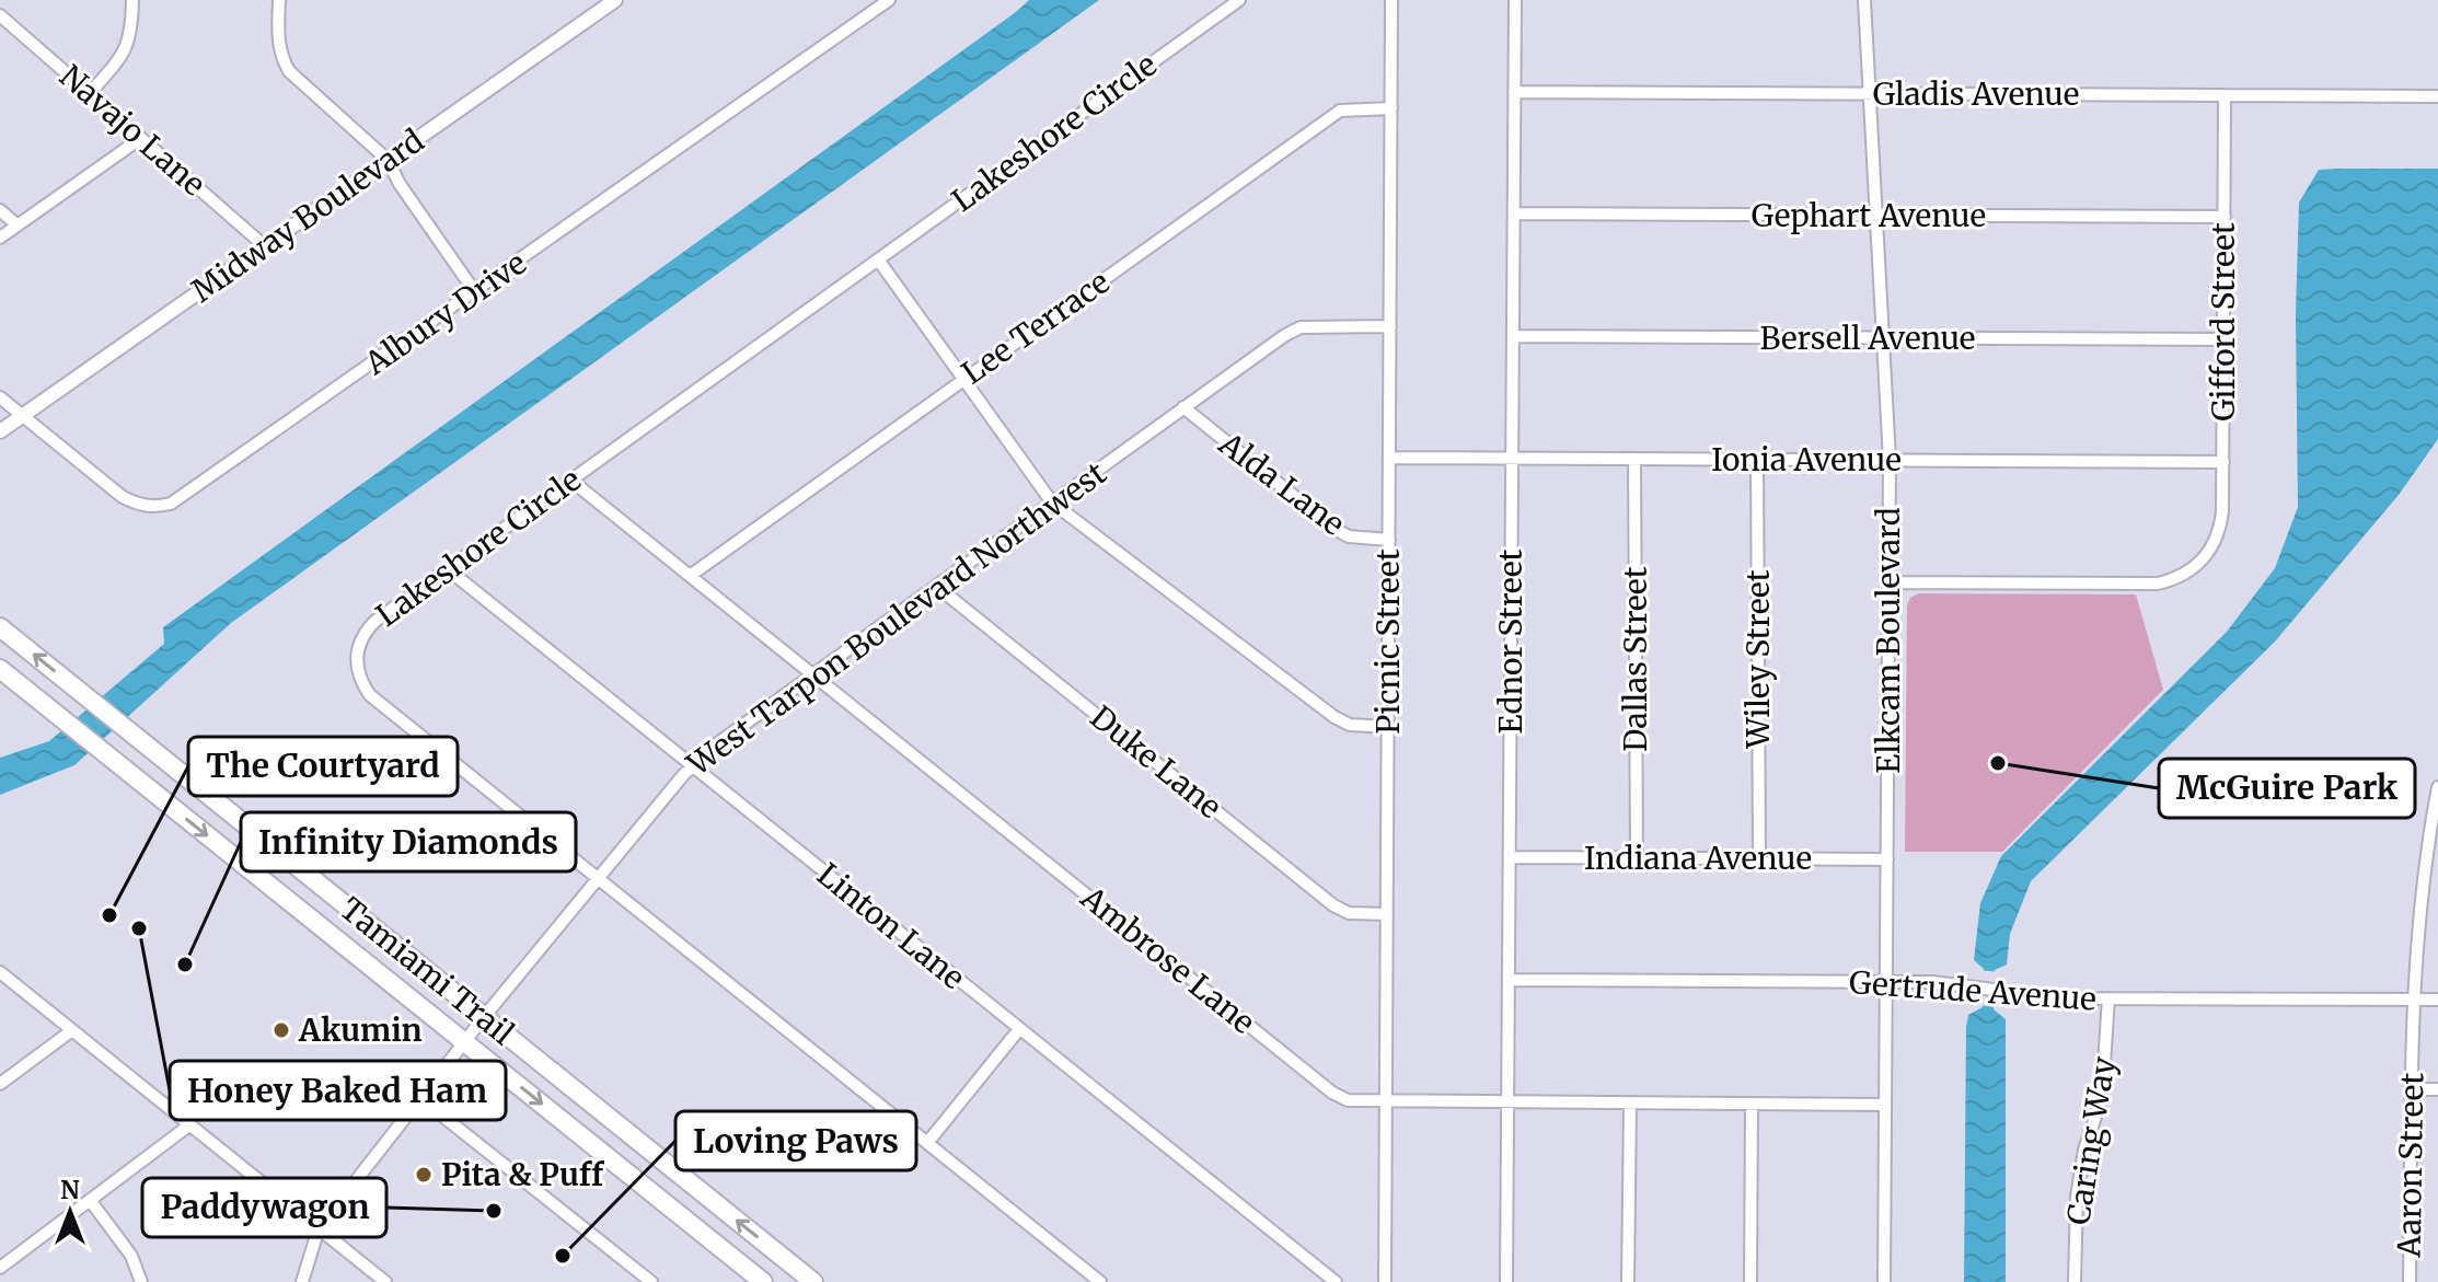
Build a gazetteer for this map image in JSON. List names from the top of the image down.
{
  "streets": {
    "main road": ["Tamiami Trail"],
    "street": [
      "Gladis Avenue",
      "Navajo Lane",
      "Lakeshore Circle",
      "Midway Boulevard",
      "Gephart Avenue",
      "Albury Drive",
      "Gifford Street",
      "Lee Terrace",
      "Bersell Avenue",
      "Ionia Avenue",
      "Alda Lane",
      "West Tarpon Boulevard Northwest",
      "Elkcam Boulevard",
      "Picnic Street",
      "Ednor Street",
      "Dallas Street",
      "Wiley Street",
      "Duke Lane",
      "Indiana Avenue",
      "Linton Lane",
      "Ambrose Lane",
      "Gertrude Avenue",
      "Caring Way",
      "Aaron Street"
    ]
  },
  "crossings": [
    ["Gladis Avenue", "Gifford Street"],
    ["Gladis Avenue", "Elkcam Boulevard"],
    ["Gladis Avenue", "Ednor Street"],
    ["Navajo Lane", "Midway Boulevard"],
    ["Lakeshore Circle", "West Tarpon Boulevard Northwest"],
    ["Lakeshore Circle", "Linton Lane"],
    ["Lakeshore Circle", "Ambrose Lane"],
    ["Midway Boulevard", "Albury Drive"],
    ["Gephart Avenue", "Gifford Street"],
    ["Gephart Avenue", "Elkcam Boulevard"],
    ["Gephart Avenue", "Ednor Street"],
    ["Gifford Street", "Bersell Avenue"],
    ["Gifford Street", "Ionia Avenue"],
    ["Gifford Street", "Elkcam Boulevard"],
    ["Lee Terrace", "Picnic Street"],
    ["Lee Terrace", "Ambrose Lane"],
    ["Bersell Avenue", "Elkcam Boulevard"],
    ["Bersell Avenue", "Ednor Street"],
    ["Ionia Avenue", "Elkcam Boulevard"],
    ["Ionia Avenue", "Picnic Street"],
    ["Ionia Avenue", "Ednor Street"],
    ["Ionia Avenue", "Dallas Street"],
    ["Ionia Avenue", "Wiley Street"],
    ["Alda Lane", "West Tarpon Boulevard Northwest"],
    ["Alda Lane", "Picnic Street"],
    ["West Tarpon Boulevard Northwest", "Picnic Street"],
    ["West Tarpon Boulevard Northwest", "Duke Lane"],
    ["West Tarpon Boulevard Northwest", "Linton Lane"],
    ["West Tarpon Boulevard Northwest", "Ambrose Lane"],
    ["West Tarpon Boulevard Northwest", "Tamiami Trail"],
    ["Elkcam Boulevard", "Indiana Avenue"],
    ["Elkcam Boulevard", "Ambrose Lane"],
    ["Elkcam Boulevard", "Gertrude Avenue"],
    ["Picnic Street", "Duke Lane"],
    ["Picnic Street", "Ambrose Lane"],
    ["Ednor Street", "Indiana Avenue"],
    ["Ednor Street", "Ambrose Lane"],
    ["Ednor Street", "Gertrude Avenue"],
    ["Dallas Street", "Indiana Avenue"],
    ["Wiley Street", "Indiana Avenue"],
    ["Gertrude Avenue", "Caring Way"],
    ["Gertrude Avenue", "Aaron Street"]
  ],
  "places": [
    "McGuire Park",
    "The Courtyard",
    "Honey Baked Ham",
    "Infinity Diamonds",
    "Akumin",
    "Pita & Puff",
    "Paddywagon",
    "Loving Paws"
  ],
  "north": "top"
}
